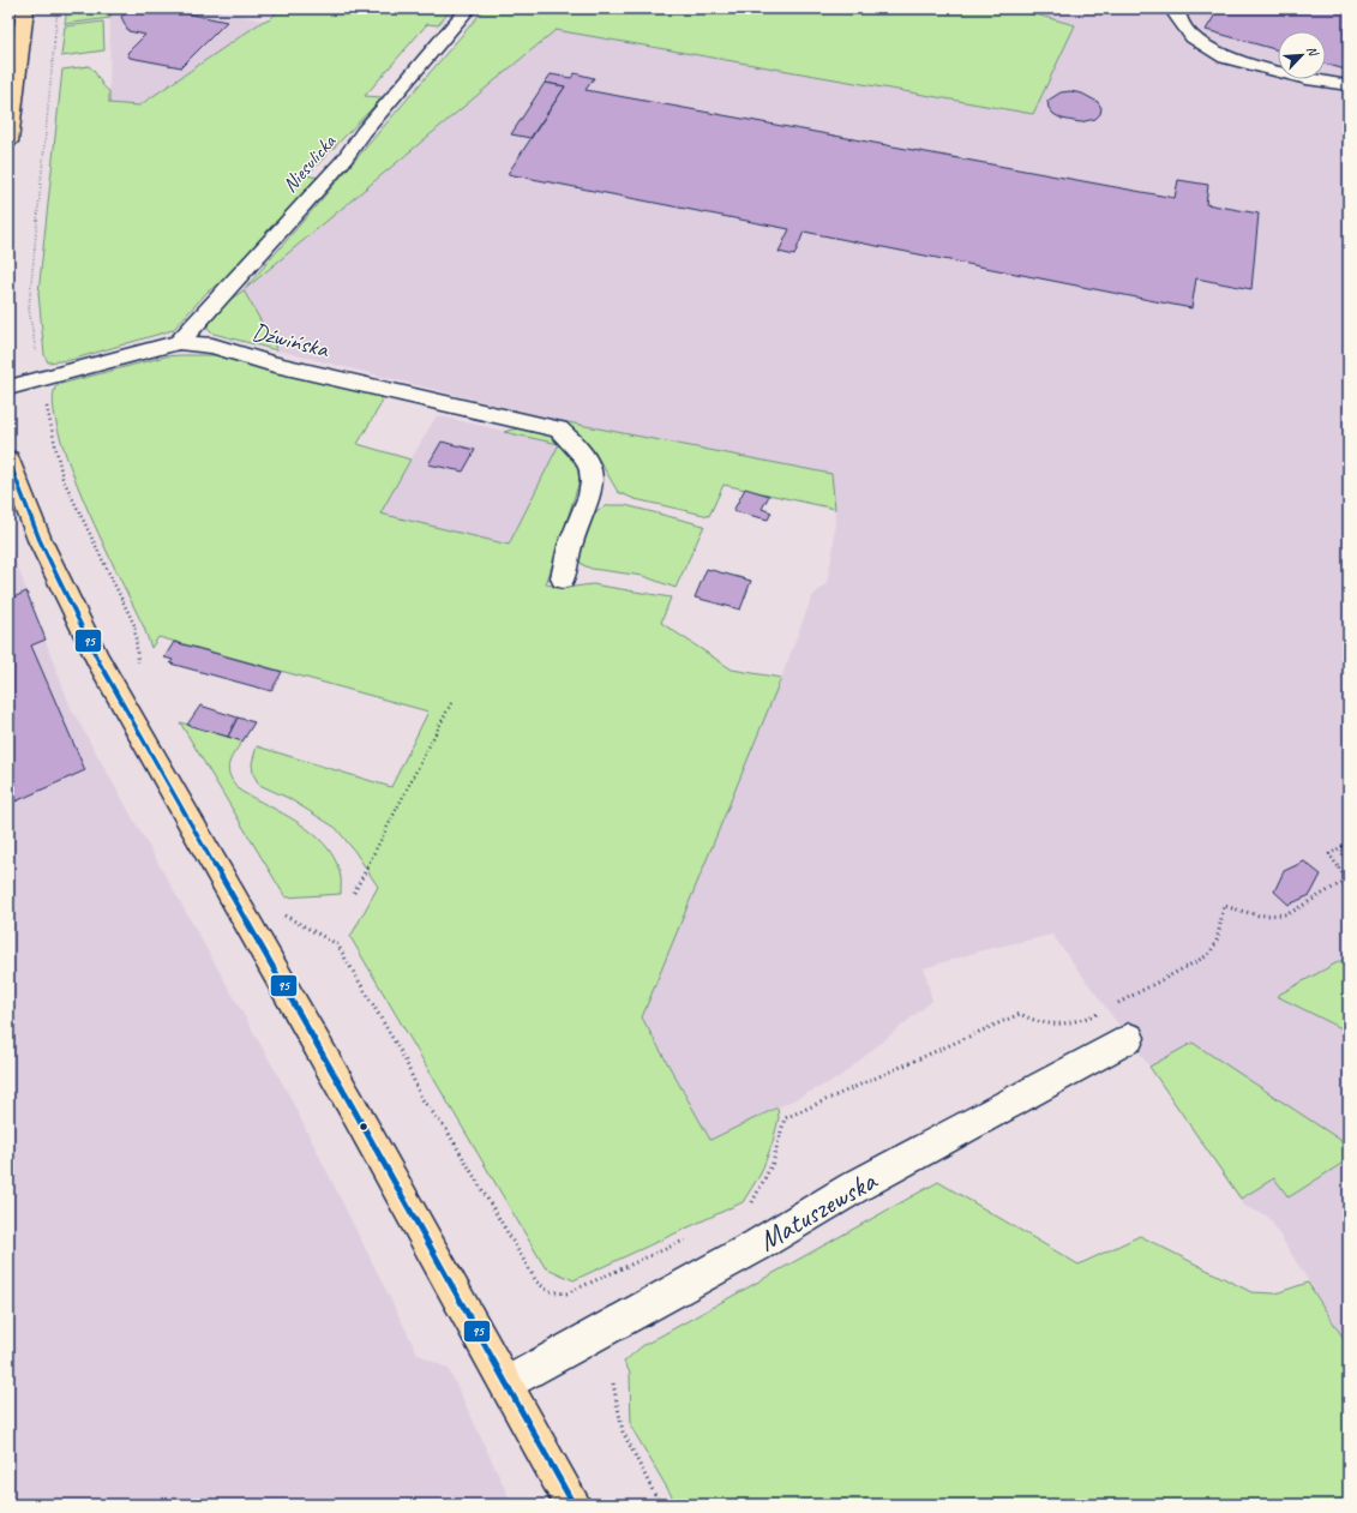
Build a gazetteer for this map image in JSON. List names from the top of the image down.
{
  "streets": {
    "street": ["Niesulicka", "Dźwińska", "Matuszewska"]
  },
  "crossings": [
    ["Niesulicka", "Dźwińska"]
  ],
  "lines": ["transit line 95"],
  "north": "top right"
}
